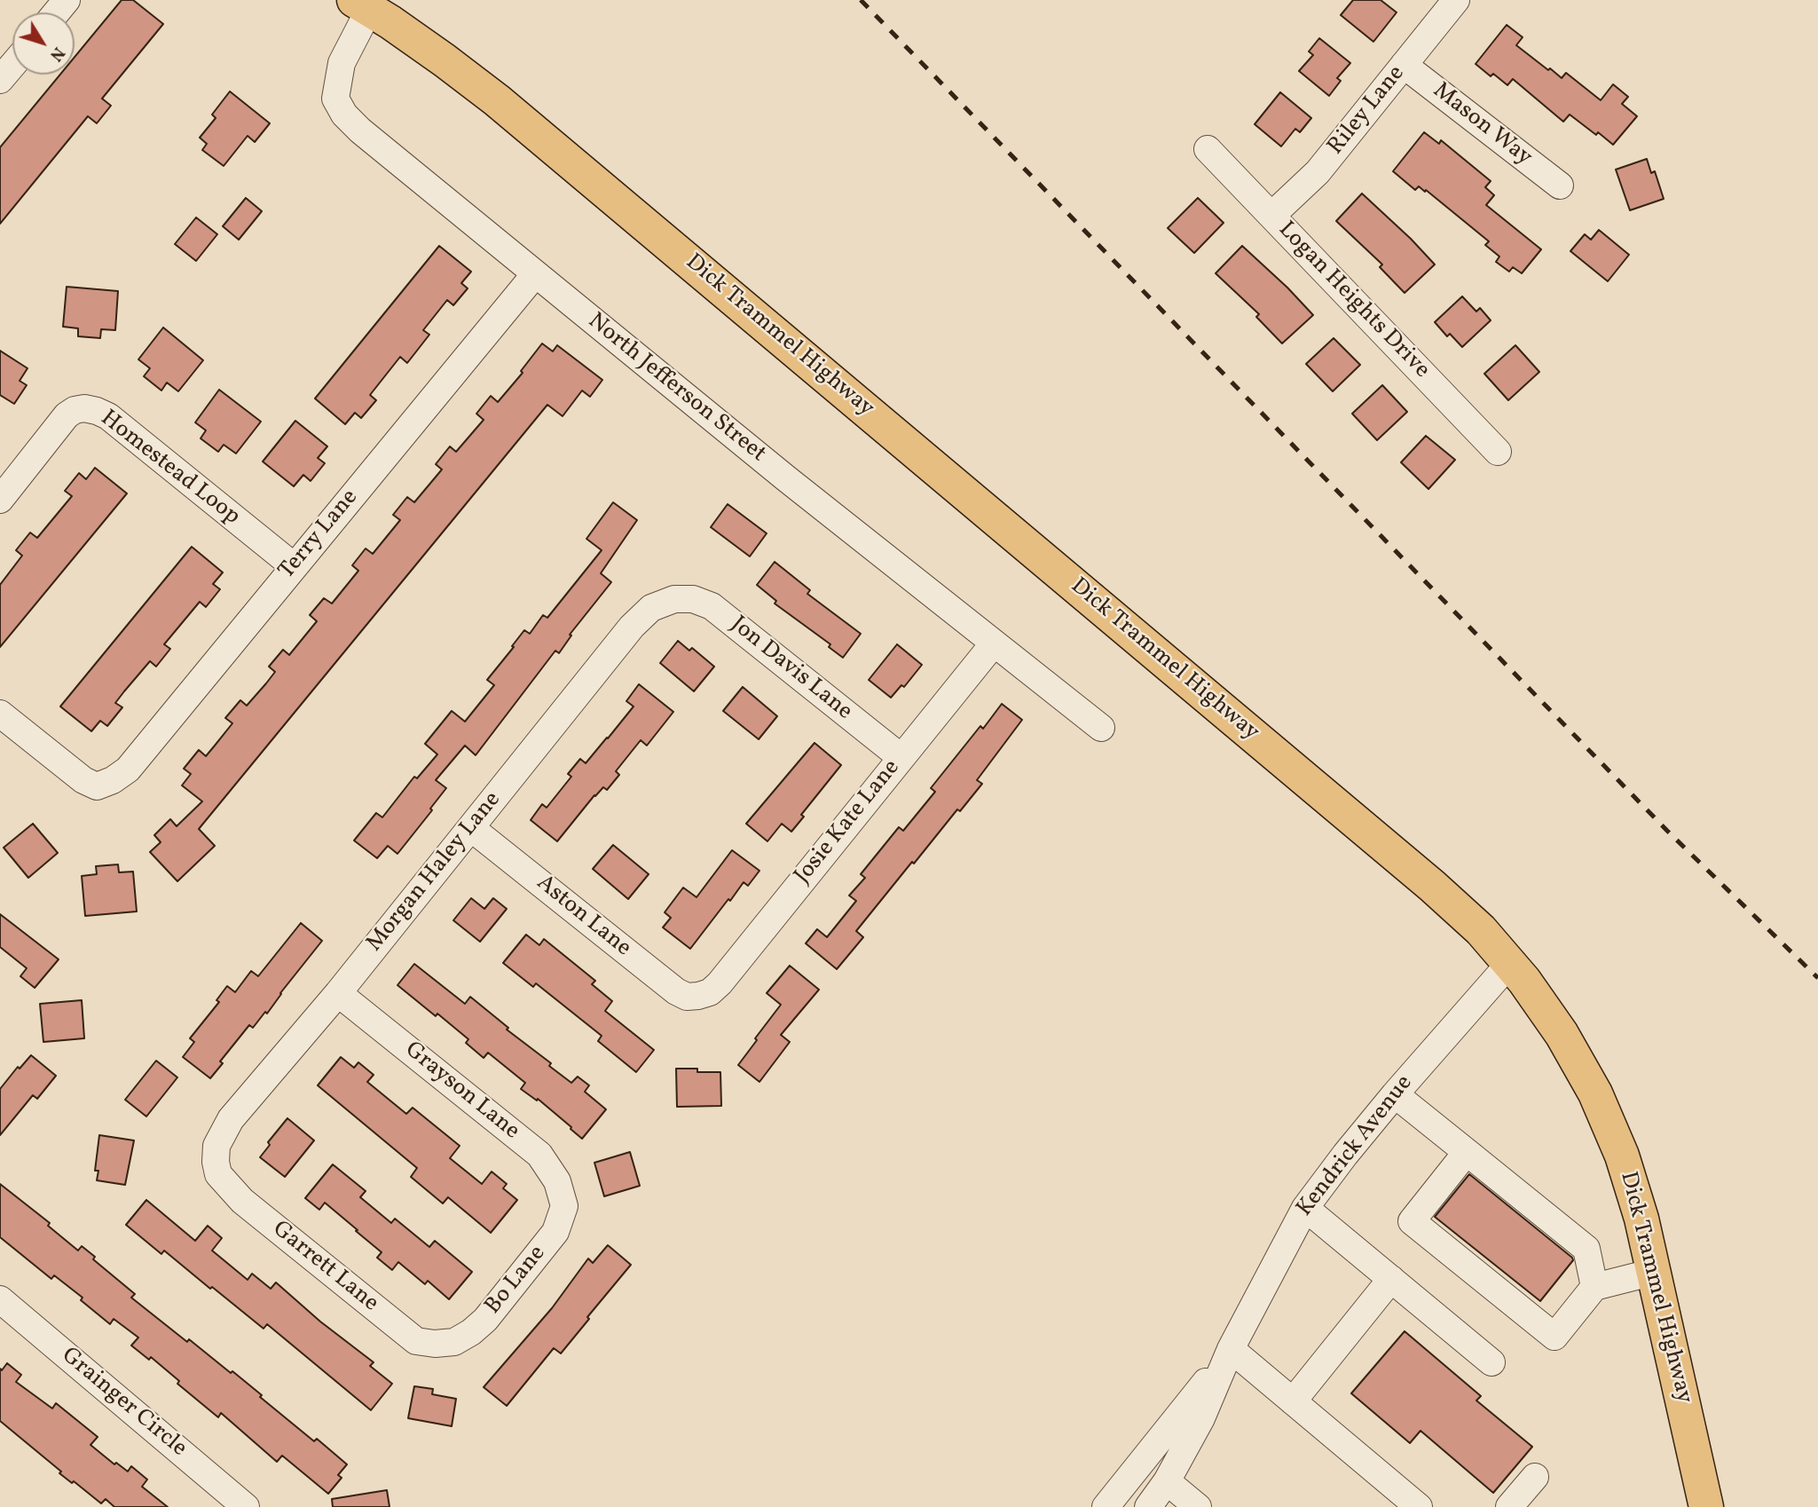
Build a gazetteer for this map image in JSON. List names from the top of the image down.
{
  "streets": {
    "main road": ["Dick Trammel Highway"],
    "street": [
      "Riley Lane",
      "Mason Way",
      "Logan Heights Drive",
      "North Jefferson Street",
      "Homestead Loop",
      "Terry Lane",
      "Jon Davis Lane",
      "Josie Kate Lane",
      "Morgan Haley Lane",
      "Aston Lane",
      "Grayson Lane",
      "Kendrick Avenue",
      "Garrett Lane",
      "Bo Lane",
      "Grainger Circle"
    ]
  },
  "crossings": [
    ["Riley Lane", "Mason Way"],
    ["Riley Lane", "Logan Heights Drive"],
    ["Dick Trammel Highway", "North Jefferson Street"],
    ["Dick Trammel Highway", "Kendrick Avenue"],
    ["North Jefferson Street", "Terry Lane"],
    ["North Jefferson Street", "Josie Kate Lane"],
    ["Homestead Loop", "Terry Lane"],
    ["Jon Davis Lane", "Josie Kate Lane"],
    ["Jon Davis Lane", "Morgan Haley Lane"],
    ["Josie Kate Lane", "Aston Lane"],
    ["Morgan Haley Lane", "Aston Lane"],
    ["Morgan Haley Lane", "Grayson Lane"],
    ["Morgan Haley Lane", "Garrett Lane"],
    ["Grayson Lane", "Bo Lane"],
    ["Garrett Lane", "Bo Lane"]
  ],
  "north": "bottom right"
}
